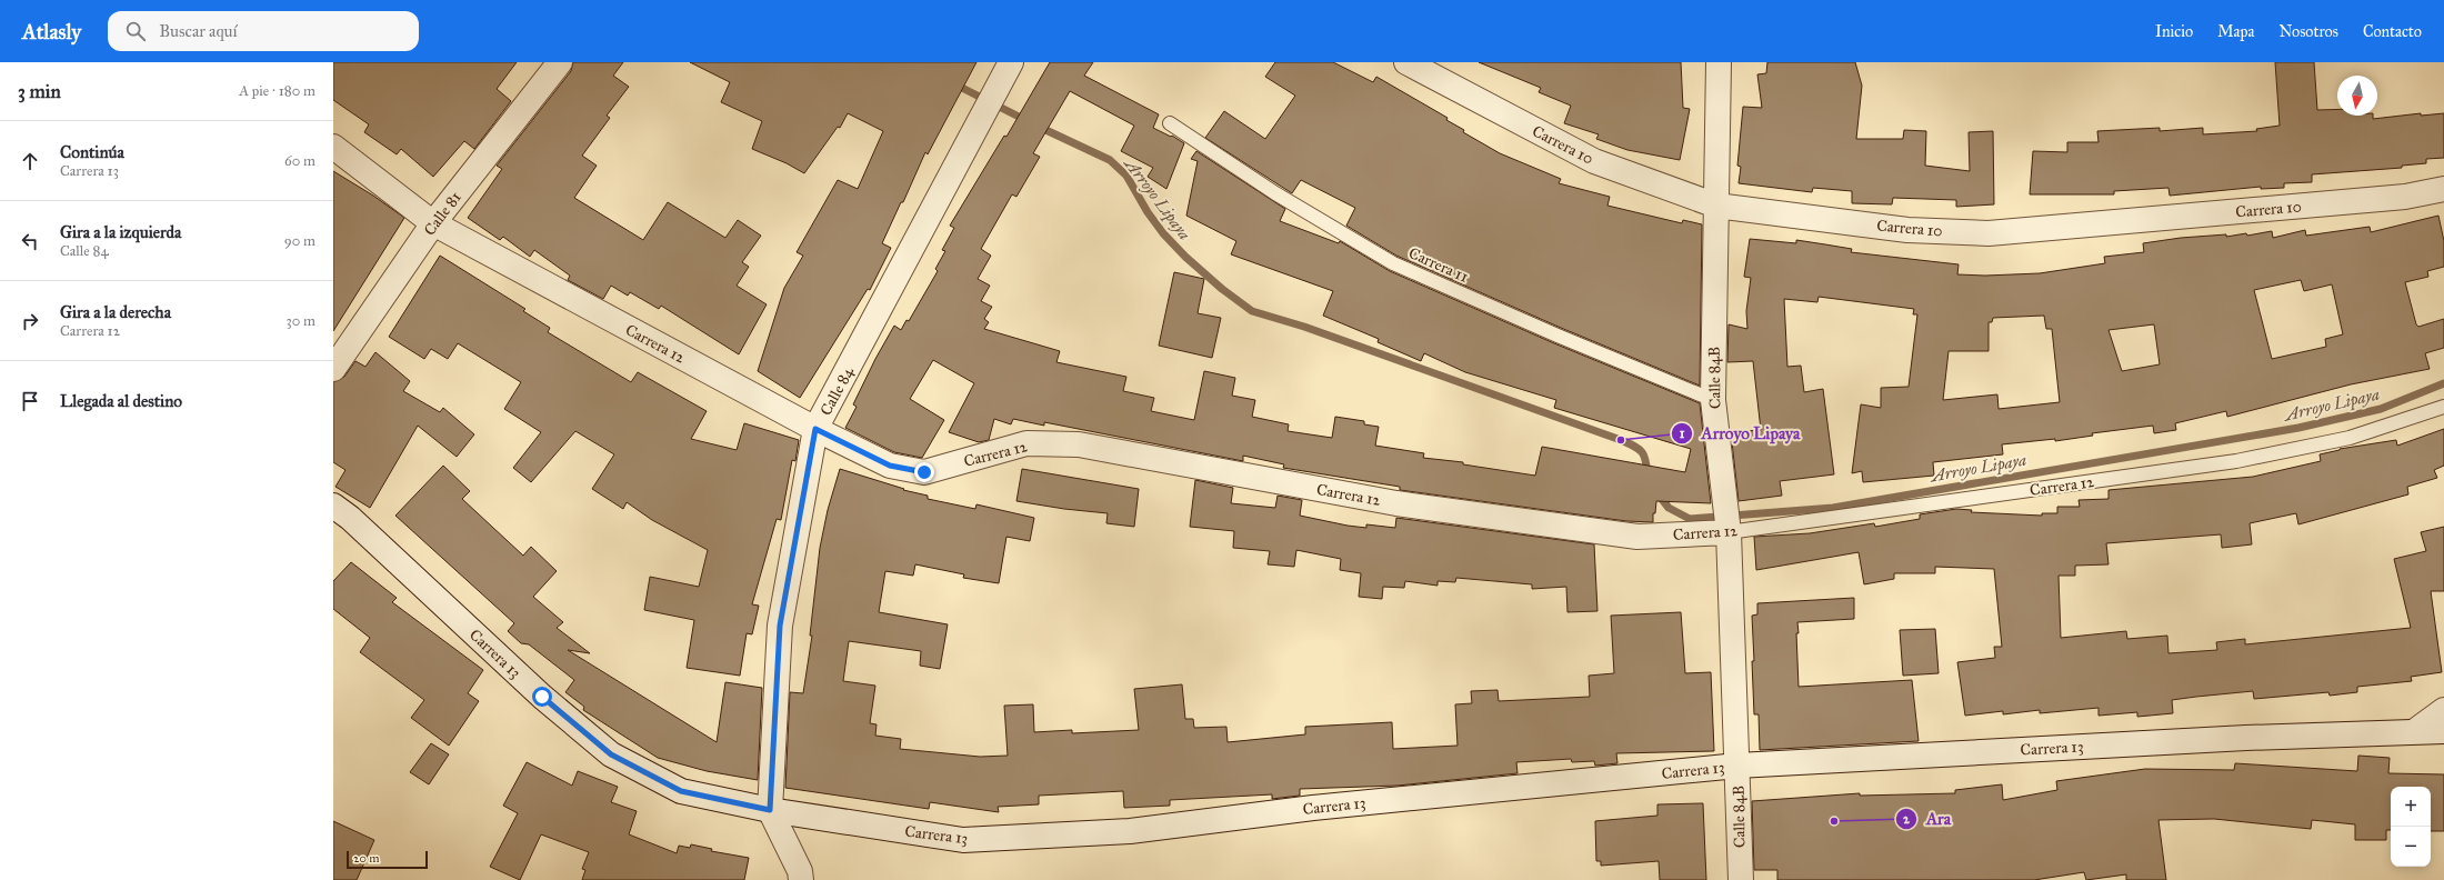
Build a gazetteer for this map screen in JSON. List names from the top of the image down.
{
  "streets": {
    "street": [
      "Carrera 10",
      "Calle 81",
      "Carrera 12",
      "Calle 84B",
      "Calle 84",
      "Carrera 13"
    ],
    "lane": ["Carrera 11"]
  },
  "crossings": [
    ["Carrera 10", "Calle 84B"],
    ["Calle 81", "Carrera 12"],
    ["Carrera 11", "Calle 84B"],
    ["Carrera 12", "Calle 84B"],
    ["Carrera 12", "Calle 84"],
    ["Calle 84B", "Carrera 13"],
    ["Calle 84", "Carrera 13"]
  ],
  "water": ["Arroyo Lipaya"],
  "places": ["Arroyo Lipaya", "Ara"],
  "scale_bar": "20 m",
  "north": "bottom",
  "page": {
    "header": "Atlasly",
    "search": "Buscar aquí",
    "nav": [
      "Inicio",
      "Mapa",
      "Nosotros",
      "Contacto"
    ],
    "heading": ["3 min", "A pie · 180 m"],
    "list": [
      ["Continúa", "Carrera 13", "60 m"],
      ["Gira a la izquierda", "Calle 84", "90 m"],
      ["Gira a la derecha", "Carrera 12", "30 m"],
      "Llegada al destino"
    ],
    "map_buttons": ["+", "−"],
    "scale": "20 m"
  }
}
